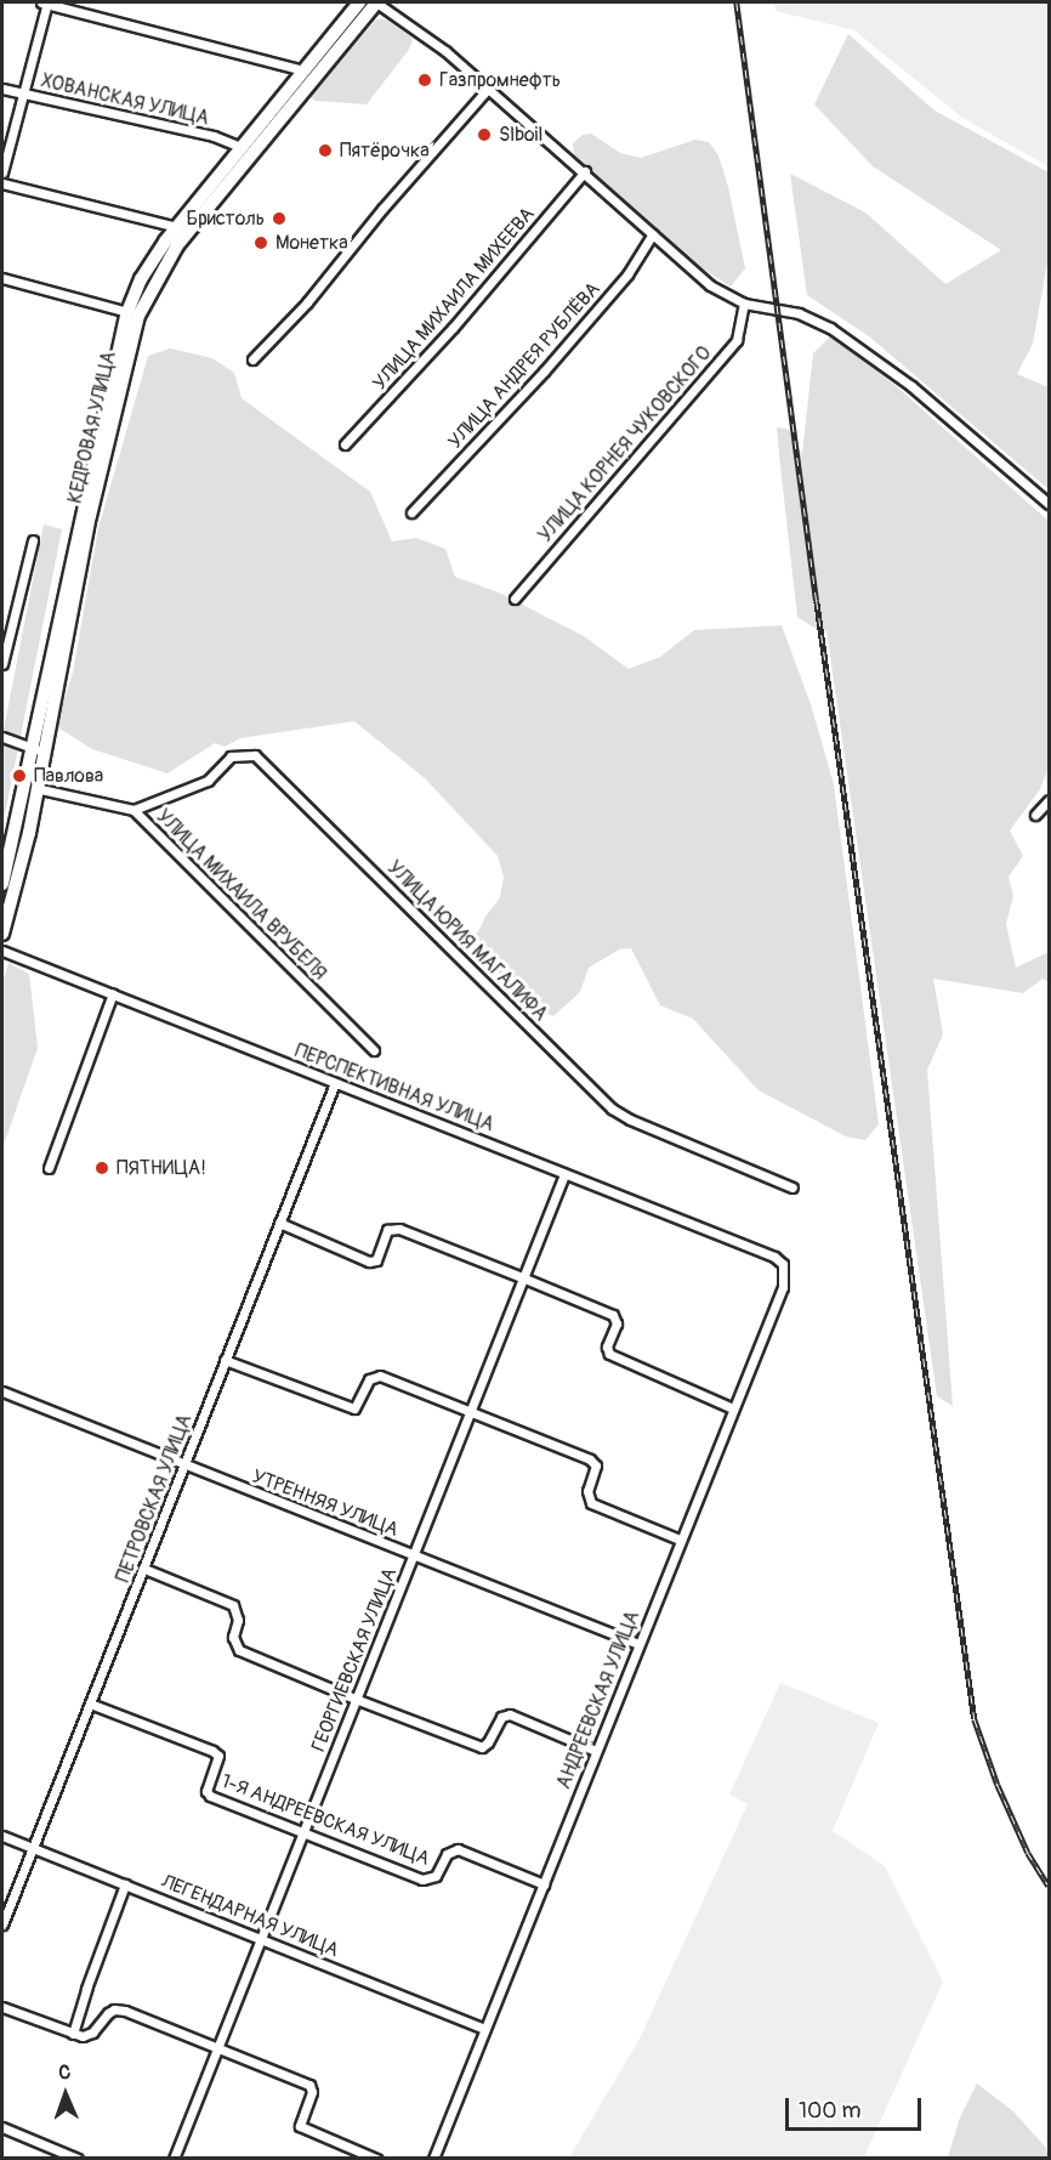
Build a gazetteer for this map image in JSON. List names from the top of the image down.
{
  "streets": {
    "main road": ["КЕДРОВАЯ УЛИЦА"],
    "street": [
      "ХОВАНСКАЯ УЛИЦА",
      "УЛИЦА МИХАИЛА МИХЕЕВА",
      "УЛИЦА АНДРЕЯ РУБЛЁВА",
      "УЛИЦА КОРНЕЯ ЧУКОВСКОГО",
      "УЛИЦА МИХАИЛА ВРУБЕЛЯ",
      "УЛИЦА ЮРИЯ МАГАЛИФА",
      "ПЕРСПЕКТИВНАЯ УЛИЦА",
      "ПЕТРОВСКАЯ УЛИЦА",
      "УТРЕННЯЯ УЛИЦА",
      "ГЕОРГИЕВСКАЯ УЛИЦА",
      "АНДРЕЕВСКАЯ УЛИЦА",
      "1-Я АНДРЕЕВСКАЯ УЛИЦА",
      "ЛЕГЕНДАРНАЯ УЛИЦА"
    ]
  },
  "crossings": [
    ["ХОВАНСКАЯ УЛИЦА", "КЕДРОВАЯ УЛИЦА"],
    ["КЕДРОВАЯ УЛИЦА", "УЛИЦА МИХАИЛА ВРУБЕЛЯ"],
    ["УЛИЦА МИХАИЛА ВРУБЕЛЯ", "УЛИЦА ЮРИЯ МАГАЛИФА"],
    ["ПЕРСПЕКТИВНАЯ УЛИЦА", "ПЕТРОВСКАЯ УЛИЦА"],
    ["ПЕРСПЕКТИВНАЯ УЛИЦА", "ГЕОРГИЕВСКАЯ УЛИЦА"],
    ["ПЕРСПЕКТИВНАЯ УЛИЦА", "АНДРЕЕВСКАЯ УЛИЦА"],
    ["ПЕТРОВСКАЯ УЛИЦА", "УТРЕННЯЯ УЛИЦА"],
    ["ПЕТРОВСКАЯ УЛИЦА", "1-Я АНДРЕЕВСКАЯ УЛИЦА"],
    ["ПЕТРОВСКАЯ УЛИЦА", "ЛЕГЕНДАРНАЯ УЛИЦА"],
    ["УТРЕННЯЯ УЛИЦА", "ГЕОРГИЕВСКАЯ УЛИЦА"],
    ["УТРЕННЯЯ УЛИЦА", "АНДРЕЕВСКАЯ УЛИЦА"],
    ["ГЕОРГИЕВСКАЯ УЛИЦА", "1-Я АНДРЕЕВСКАЯ УЛИЦА"],
    ["ГЕОРГИЕВСКАЯ УЛИЦА", "ЛЕГЕНДАРНАЯ УЛИЦА"],
    ["АНДРЕЕВСКАЯ УЛИЦА", "1-Я АНДРЕЕВСКАЯ УЛИЦА"],
    ["АНДРЕЕВСКАЯ УЛИЦА", "ЛЕГЕНДАРНАЯ УЛИЦА"]
  ],
  "places": [
    "Газпромнефть",
    "Slboil",
    "Пятёрочка",
    "Бристоль",
    "Монетка",
    "Павлова",
    "ПЯТНИЦА!"
  ],
  "scale_bar": "100 m",
  "north": "top"
}
